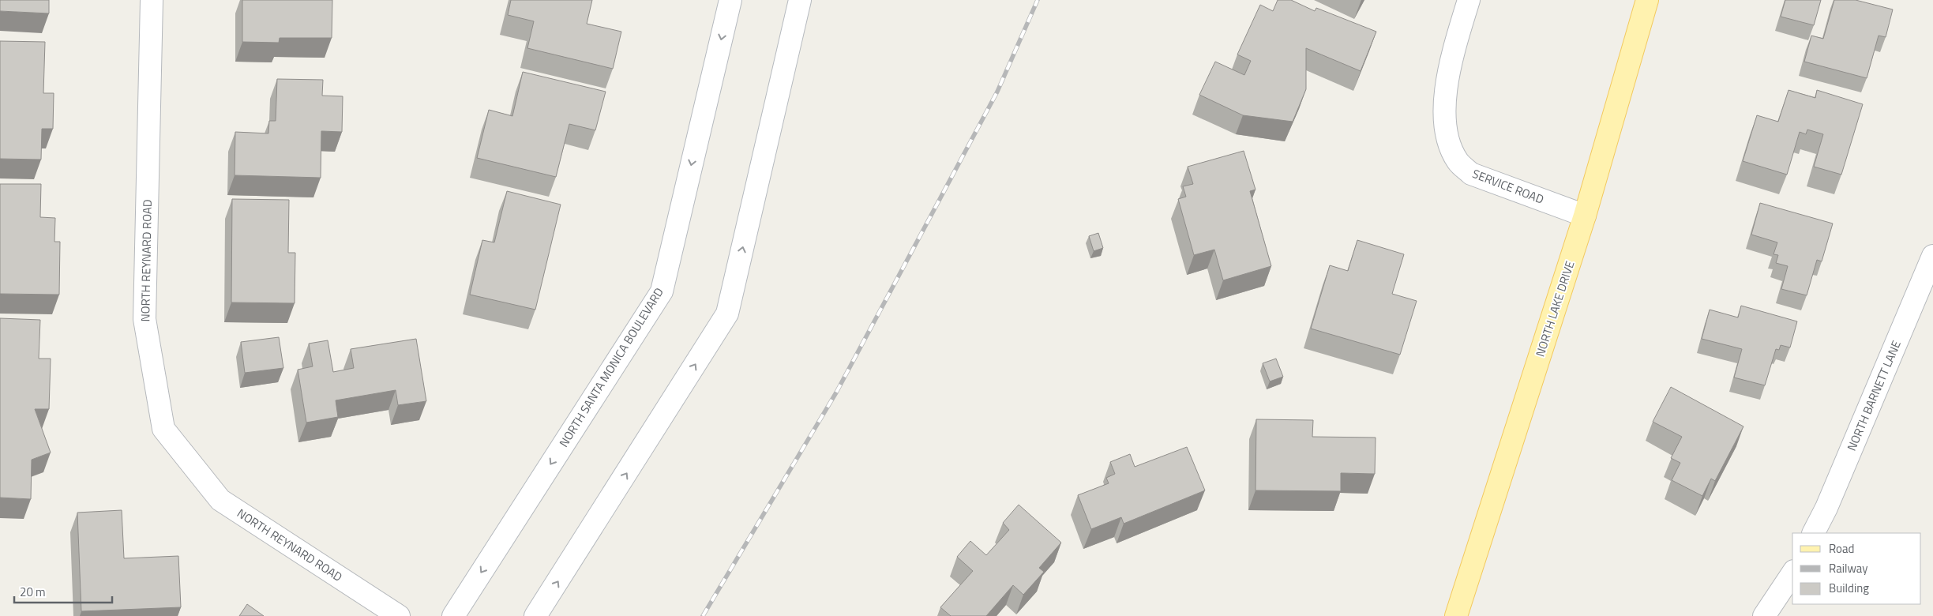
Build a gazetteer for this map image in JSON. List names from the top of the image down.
{
  "streets": {
    "main road": ["NORTH LAKE DRIVE"],
    "street": [
      "SERVICE ROAD",
      "NORTH REYNARD ROAD",
      "NORTH SANTA MONICA BOULEVARD",
      "NORTH BARNETT LANE"
    ]
  },
  "crossings": [
    ["SERVICE ROAD", "NORTH LAKE DRIVE"]
  ],
  "legend": ["Road", "Railway", "Building"],
  "scale_bar": "20 m"
}
